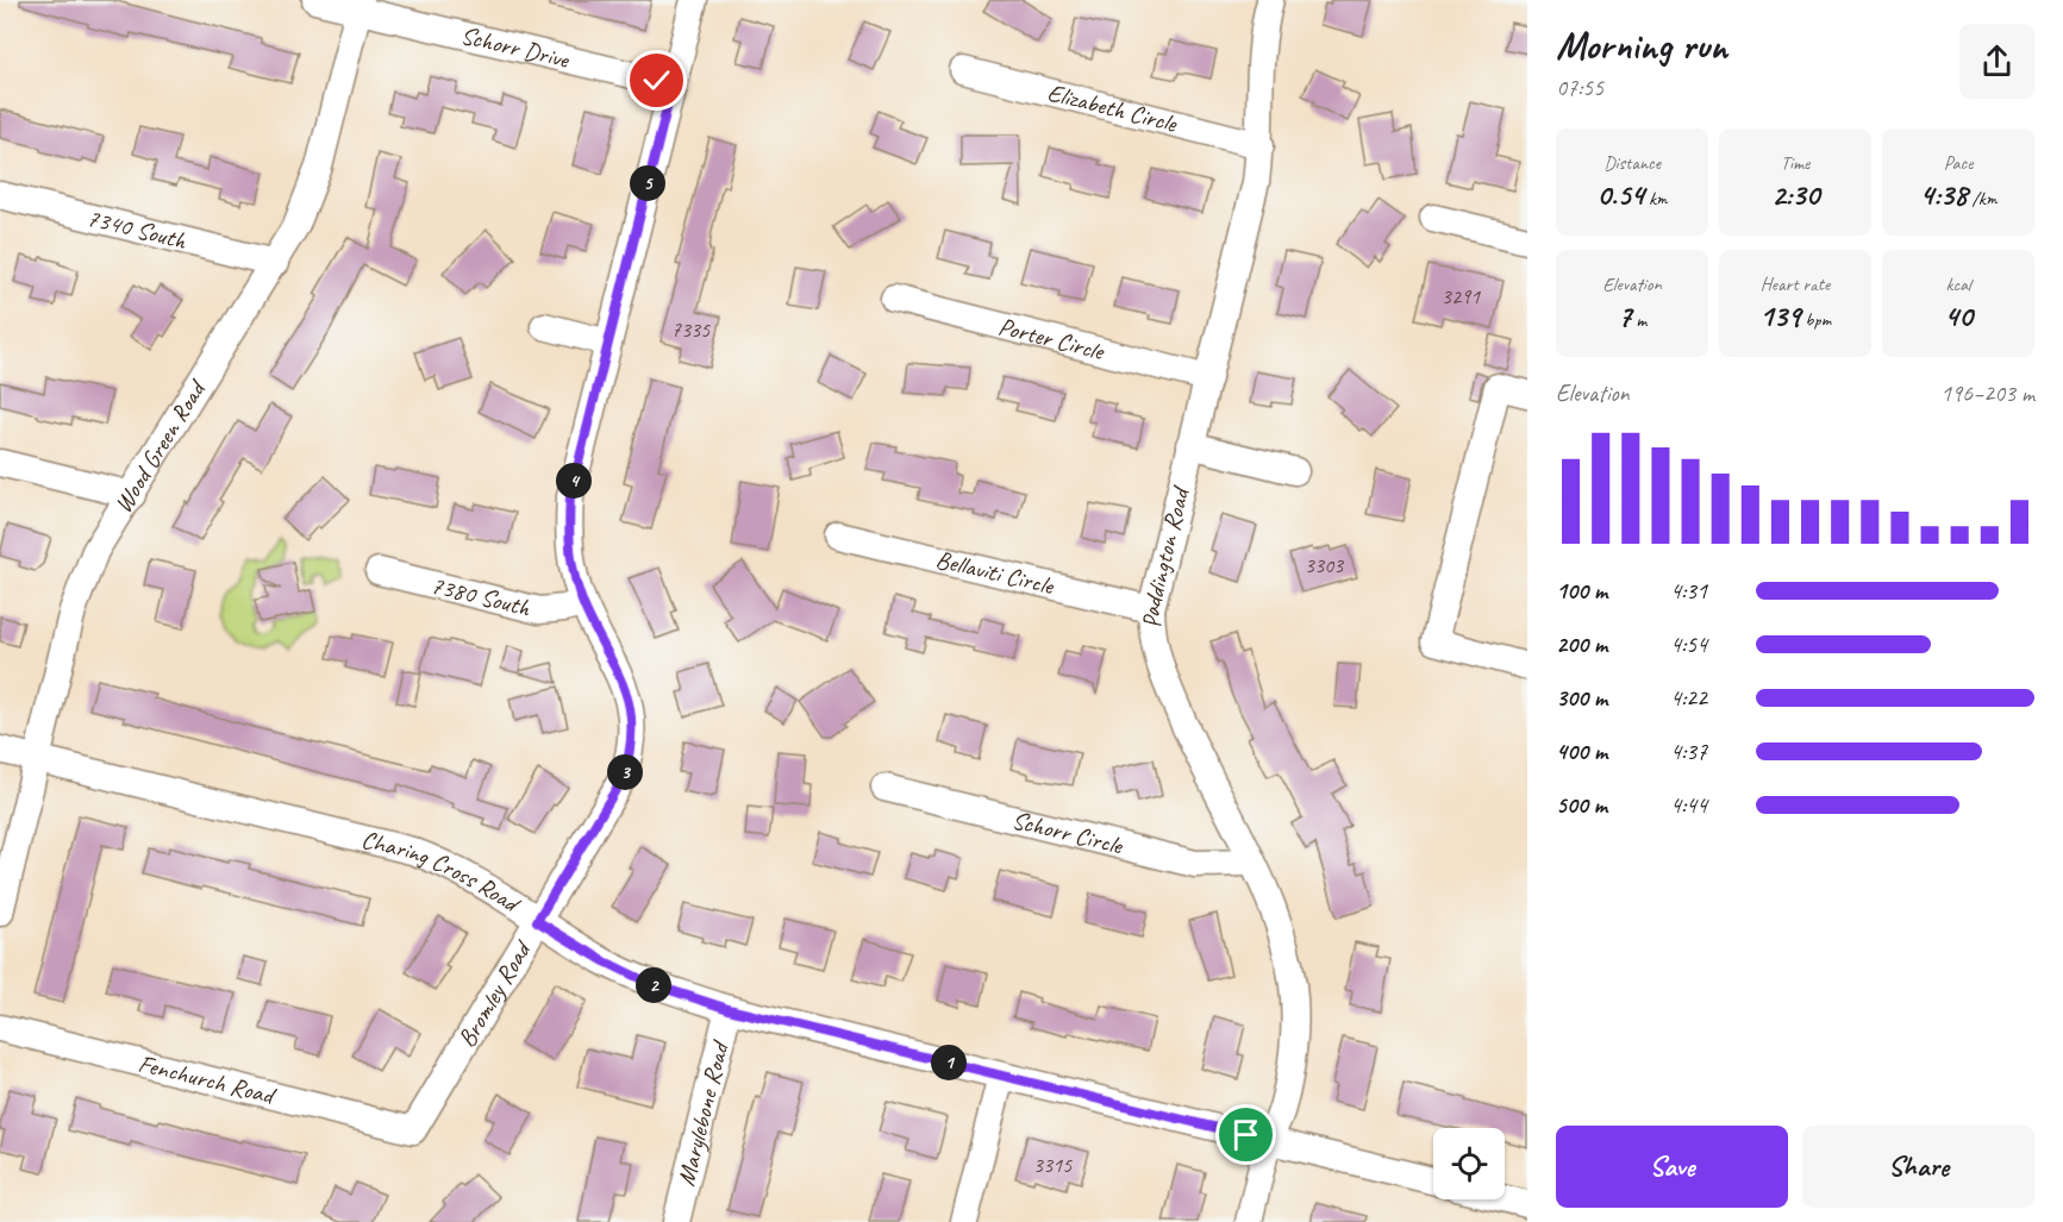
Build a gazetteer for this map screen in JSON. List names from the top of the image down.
{
  "streets": {
    "street": [
      "Schorr Drive",
      "Elizabeth Circle",
      "7340 South",
      "Porter Circle",
      "Wood Green Road",
      "Paddington Road",
      "Bellaviti Circle",
      "7380 South",
      "Schorr Circle",
      "Charing Cross Road",
      "Bromley Road",
      "Fenchurch Road",
      "Marylebone Road"
    ]
  },
  "crossings": [
    ["Schorr Drive", "Wood Green Road"],
    ["Schorr Drive", "Bromley Road"],
    ["Elizabeth Circle", "Paddington Road"],
    ["7340 South", "Wood Green Road"],
    ["Porter Circle", "Paddington Road"],
    ["Wood Green Road", "Charing Cross Road"],
    ["Paddington Road", "Bellaviti Circle"],
    ["Paddington Road", "Schorr Circle"],
    ["Paddington Road", "Charing Cross Road"],
    ["7380 South", "Bromley Road"],
    ["Charing Cross Road", "Bromley Road"],
    ["Charing Cross Road", "Marylebone Road"],
    ["Bromley Road", "Fenchurch Road"]
  ],
  "house_numbers": [
    "3291",
    "7335",
    "3303",
    "3315"
  ],
  "page": {
    "heading": ["Morning run", "07:55"],
    "stats": [
      ["Distance", "0.54 km"],
      ["Time", "2:30"],
      ["Pace", "4:38 /km"],
      ["Elevation", "7 m"],
      ["Heart rate", "139 bpm"],
      ["kcal", "40"]
    ],
    "pins": [
      "5",
      "4",
      "3",
      "2",
      "1"
    ],
    "chart": ["Elevation", "196–203 m"],
    "list": [
      {
        "name": "100 m",
        "note": "4:31"
      },
      {
        "name": "200 m",
        "note": "4:54"
      },
      {
        "name": "300 m",
        "note": "4:22"
      },
      {
        "name": "400 m",
        "note": "4:37"
      },
      {
        "name": "500 m",
        "note": "4:44"
      }
    ],
    "buttons": ["Save", "Share"]
  }
}
